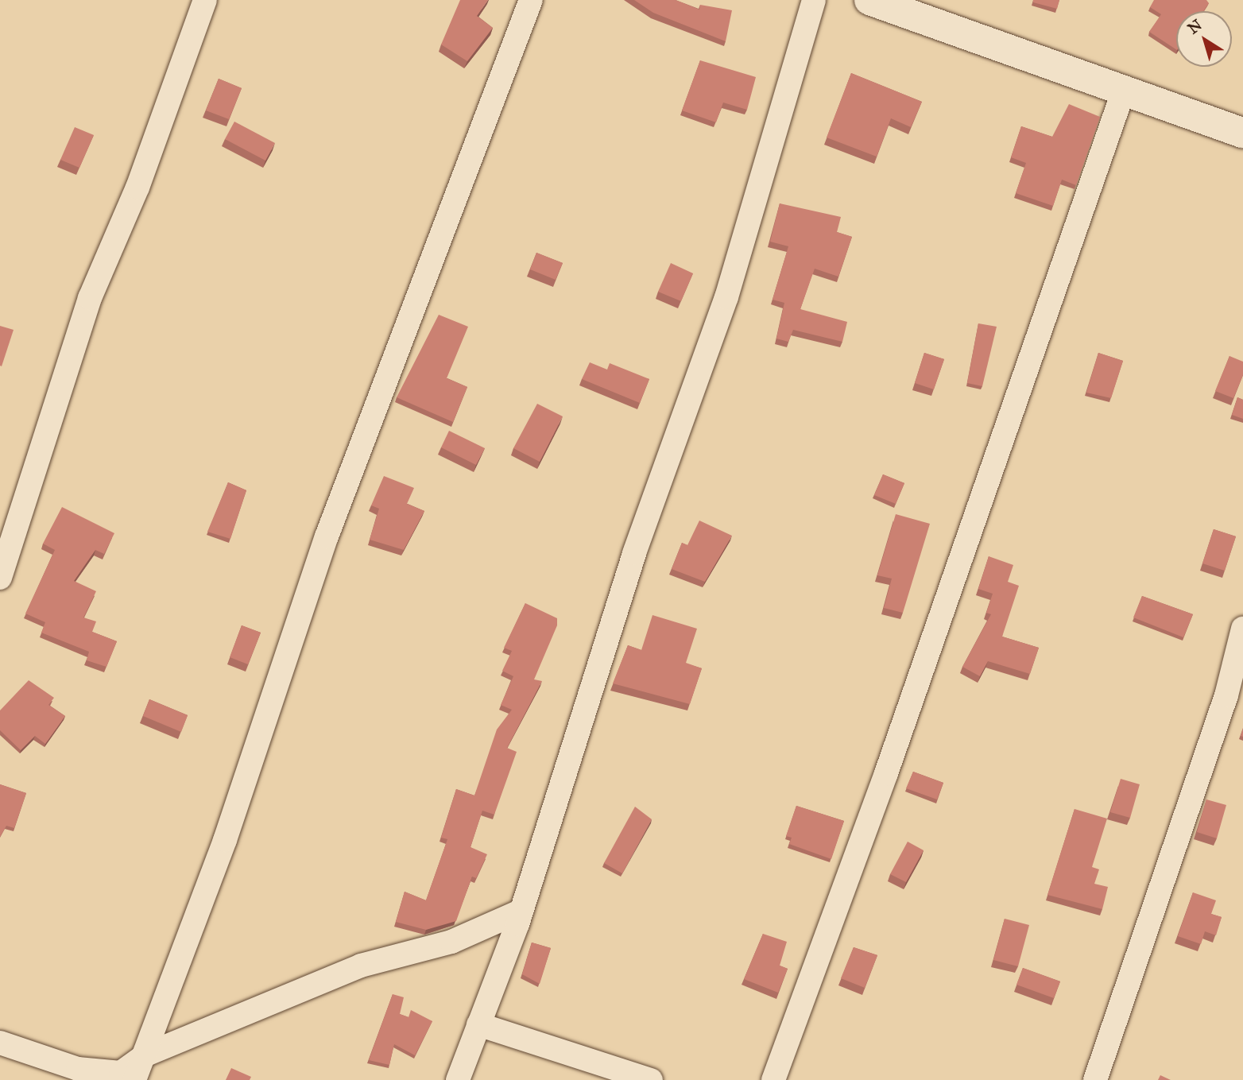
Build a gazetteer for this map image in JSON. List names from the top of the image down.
{
  "north": "top left"
}
